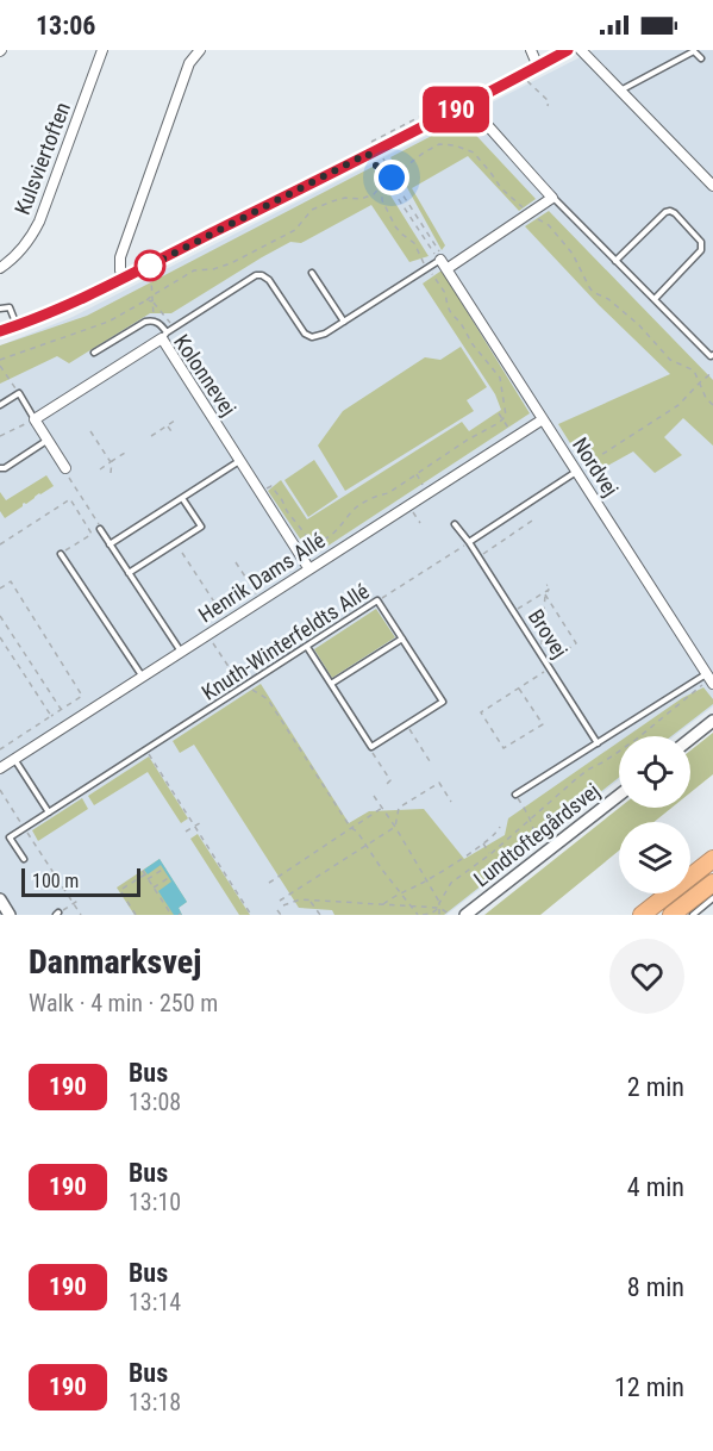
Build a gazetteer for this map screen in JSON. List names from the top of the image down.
{
  "streets": {
    "street": [
      "Kulsviertoften",
      "Kolonnevej",
      "Nordvej",
      "Henrik Dams Allé",
      "Lundtoftegårdsvej"
    ],
    "lane": ["Brovej", "Knuth-Winterfeldts Allé"]
  },
  "crossings": [
    ["Kolonnevej", "Henrik Dams Allé"],
    ["Nordvej", "Henrik Dams Allé"],
    ["Brovej", "Knuth-Winterfeldts Allé"]
  ],
  "lines": ["bus line 190"],
  "scale_bar": "100 m",
  "page": {
    "status": "13:06",
    "on_map": "190",
    "scale": "100 m",
    "heading": ["Danmarksvej", "Walk · 4 min · 250 m"],
    "list": [
      {
        "mark": "190",
        "name": "Bus",
        "note": "13:08",
        "value": "2 min"
      },
      {
        "mark": "190",
        "name": "Bus",
        "note": "13:10",
        "value": "4 min"
      },
      {
        "mark": "190",
        "name": "Bus",
        "note": "13:14",
        "value": "8 min"
      },
      {
        "mark": "190",
        "name": "Bus",
        "note": "13:18",
        "value": "12 min"
      }
    ]
  }
}
